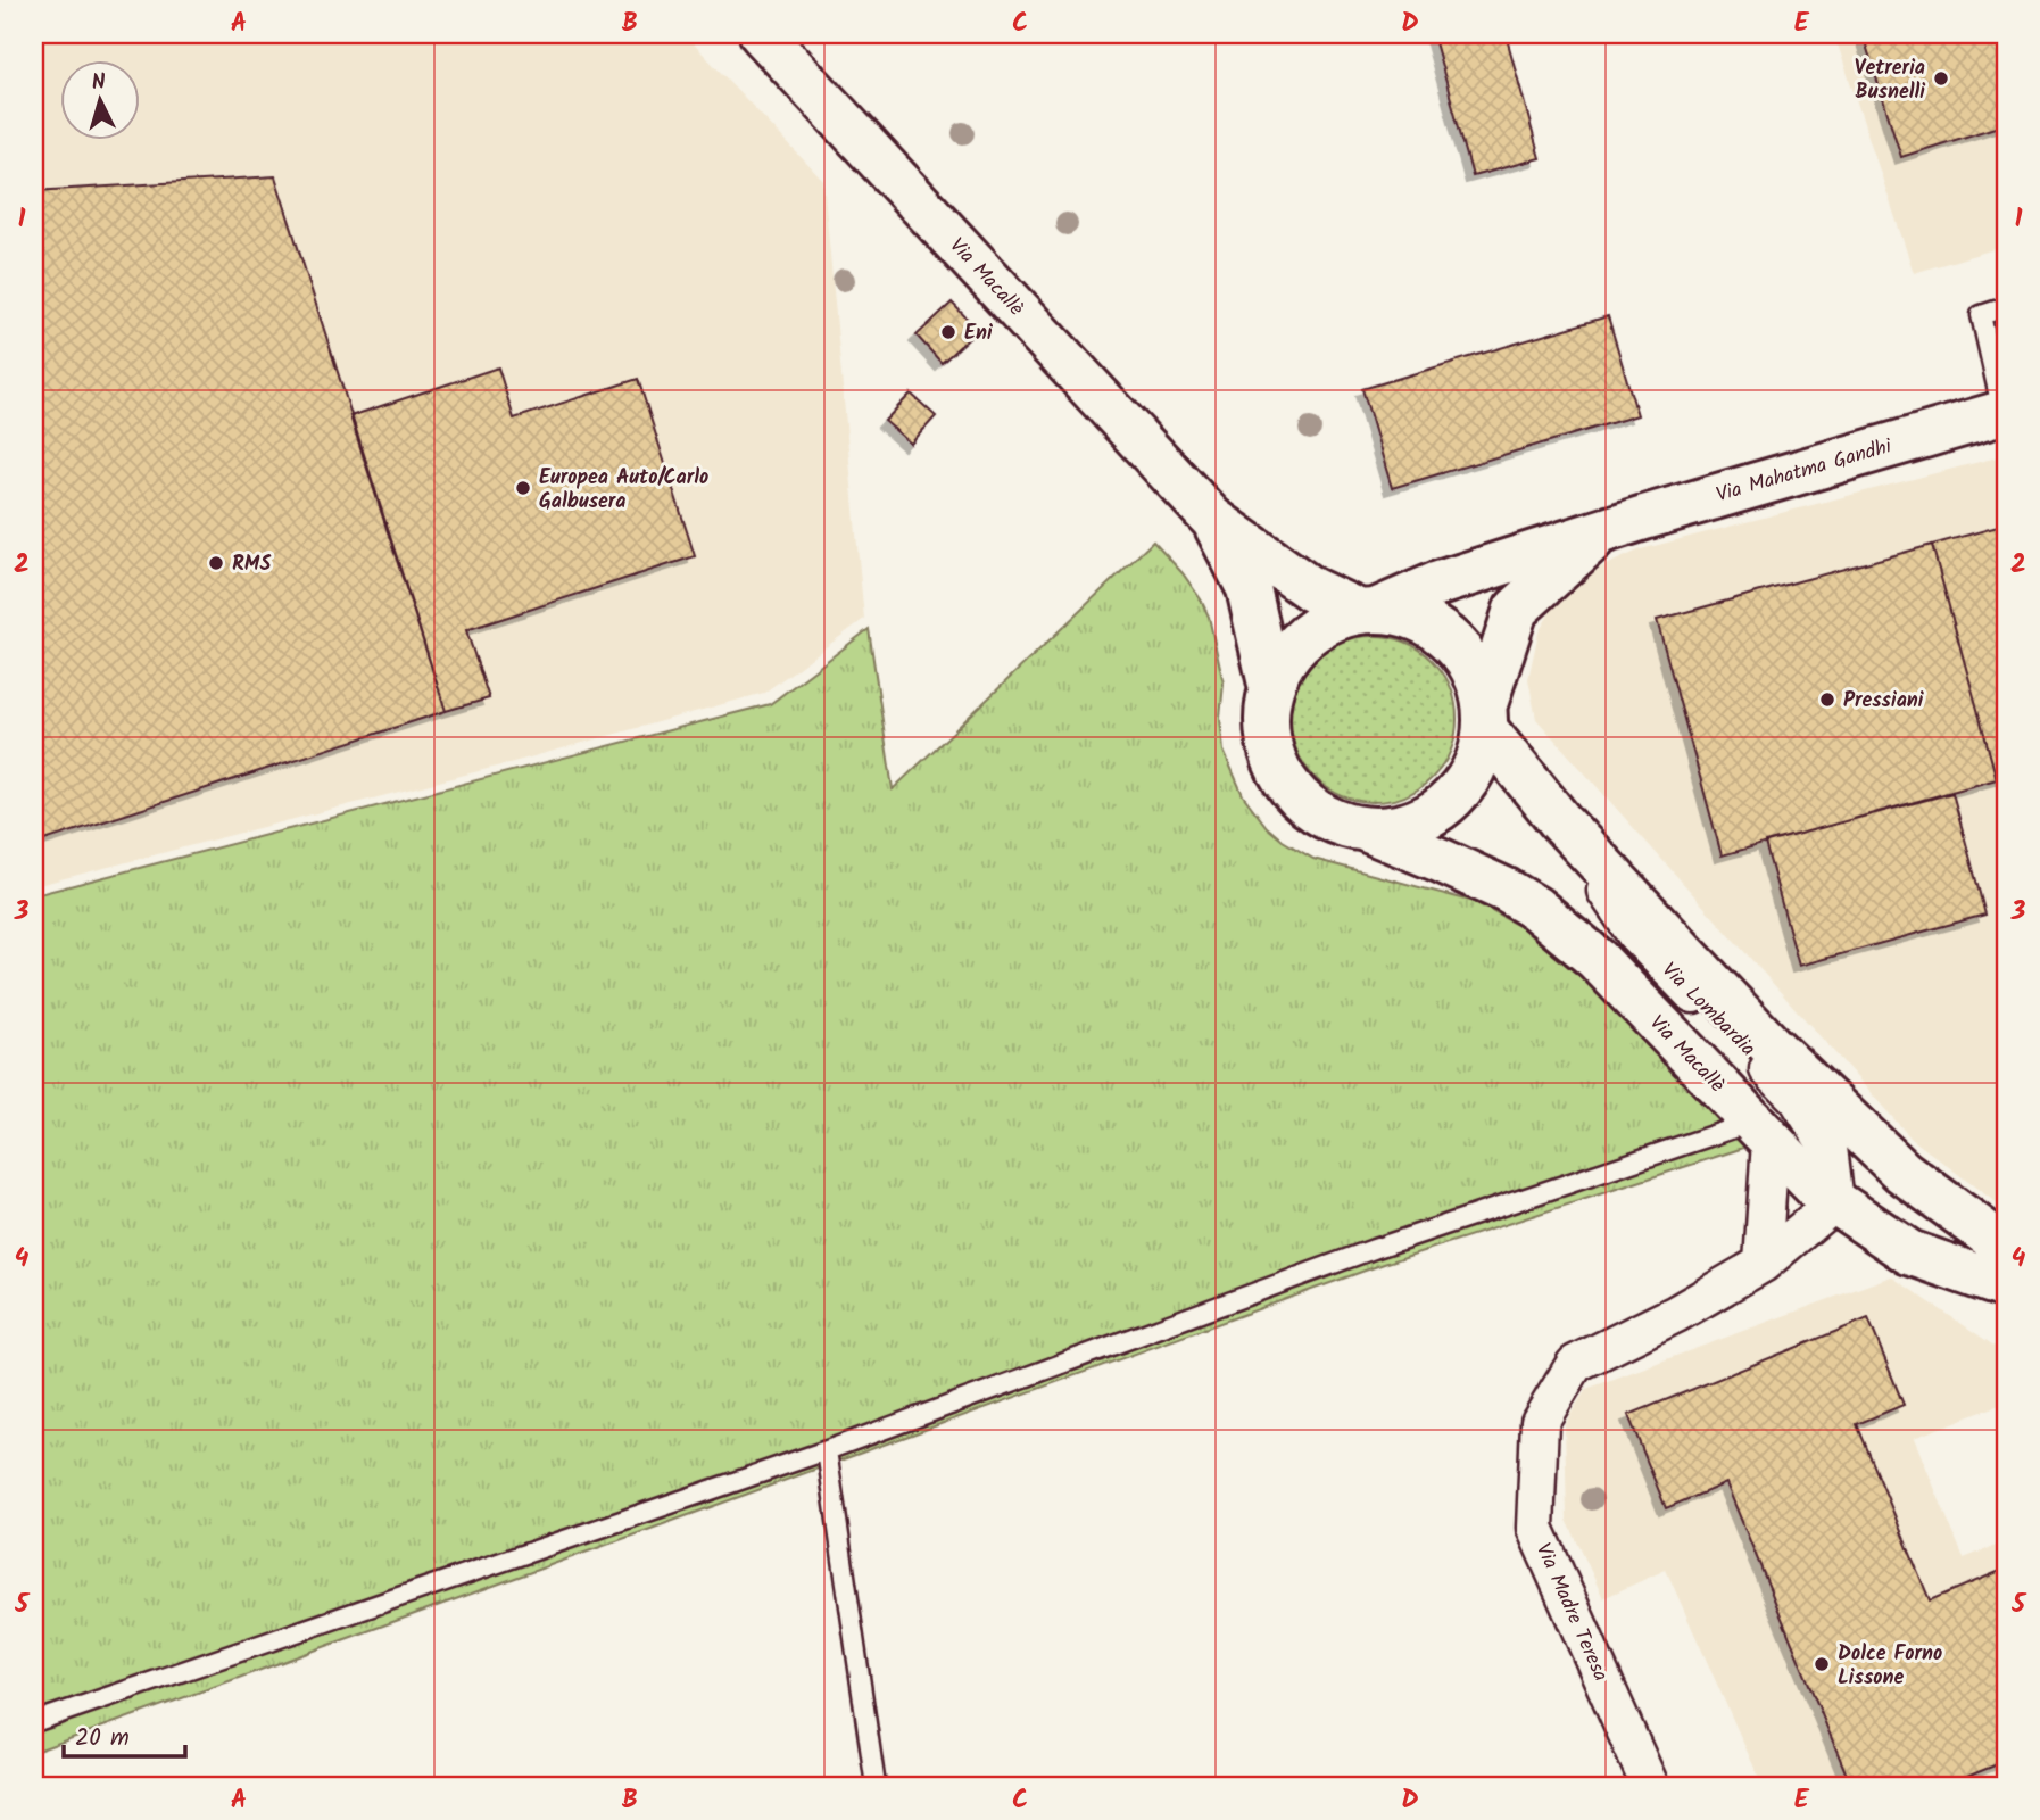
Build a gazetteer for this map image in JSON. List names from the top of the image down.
{
  "streets": {
    "street": [
      "Via Macallè",
      "Via Mahatma Gandhi",
      "Via Lombardia",
      "Via Madre Teresa"
    ]
  },
  "crossings": [
    ["Via Macallè", "Via Mahatma Gandhi"],
    ["Via Macallè", "Via Lombardia"],
    ["Via Macallè", "Via Madre Teresa"],
    ["Via Lombardia", "Via Madre Teresa"]
  ],
  "places": [
    "Vetreria Busnelli",
    "Eni",
    "Europea Auto/Carlo Galbusera",
    "RMS",
    "Pressiani",
    "Dolce Forno Lissone"
  ],
  "scale_bar": "20 m",
  "north": "top",
  "grid": {
    "columns": [
      "A",
      "B",
      "C",
      "D",
      "E"
    ],
    "rows": [
      "1",
      "2",
      "3",
      "4",
      "5"
    ]
  }
}
